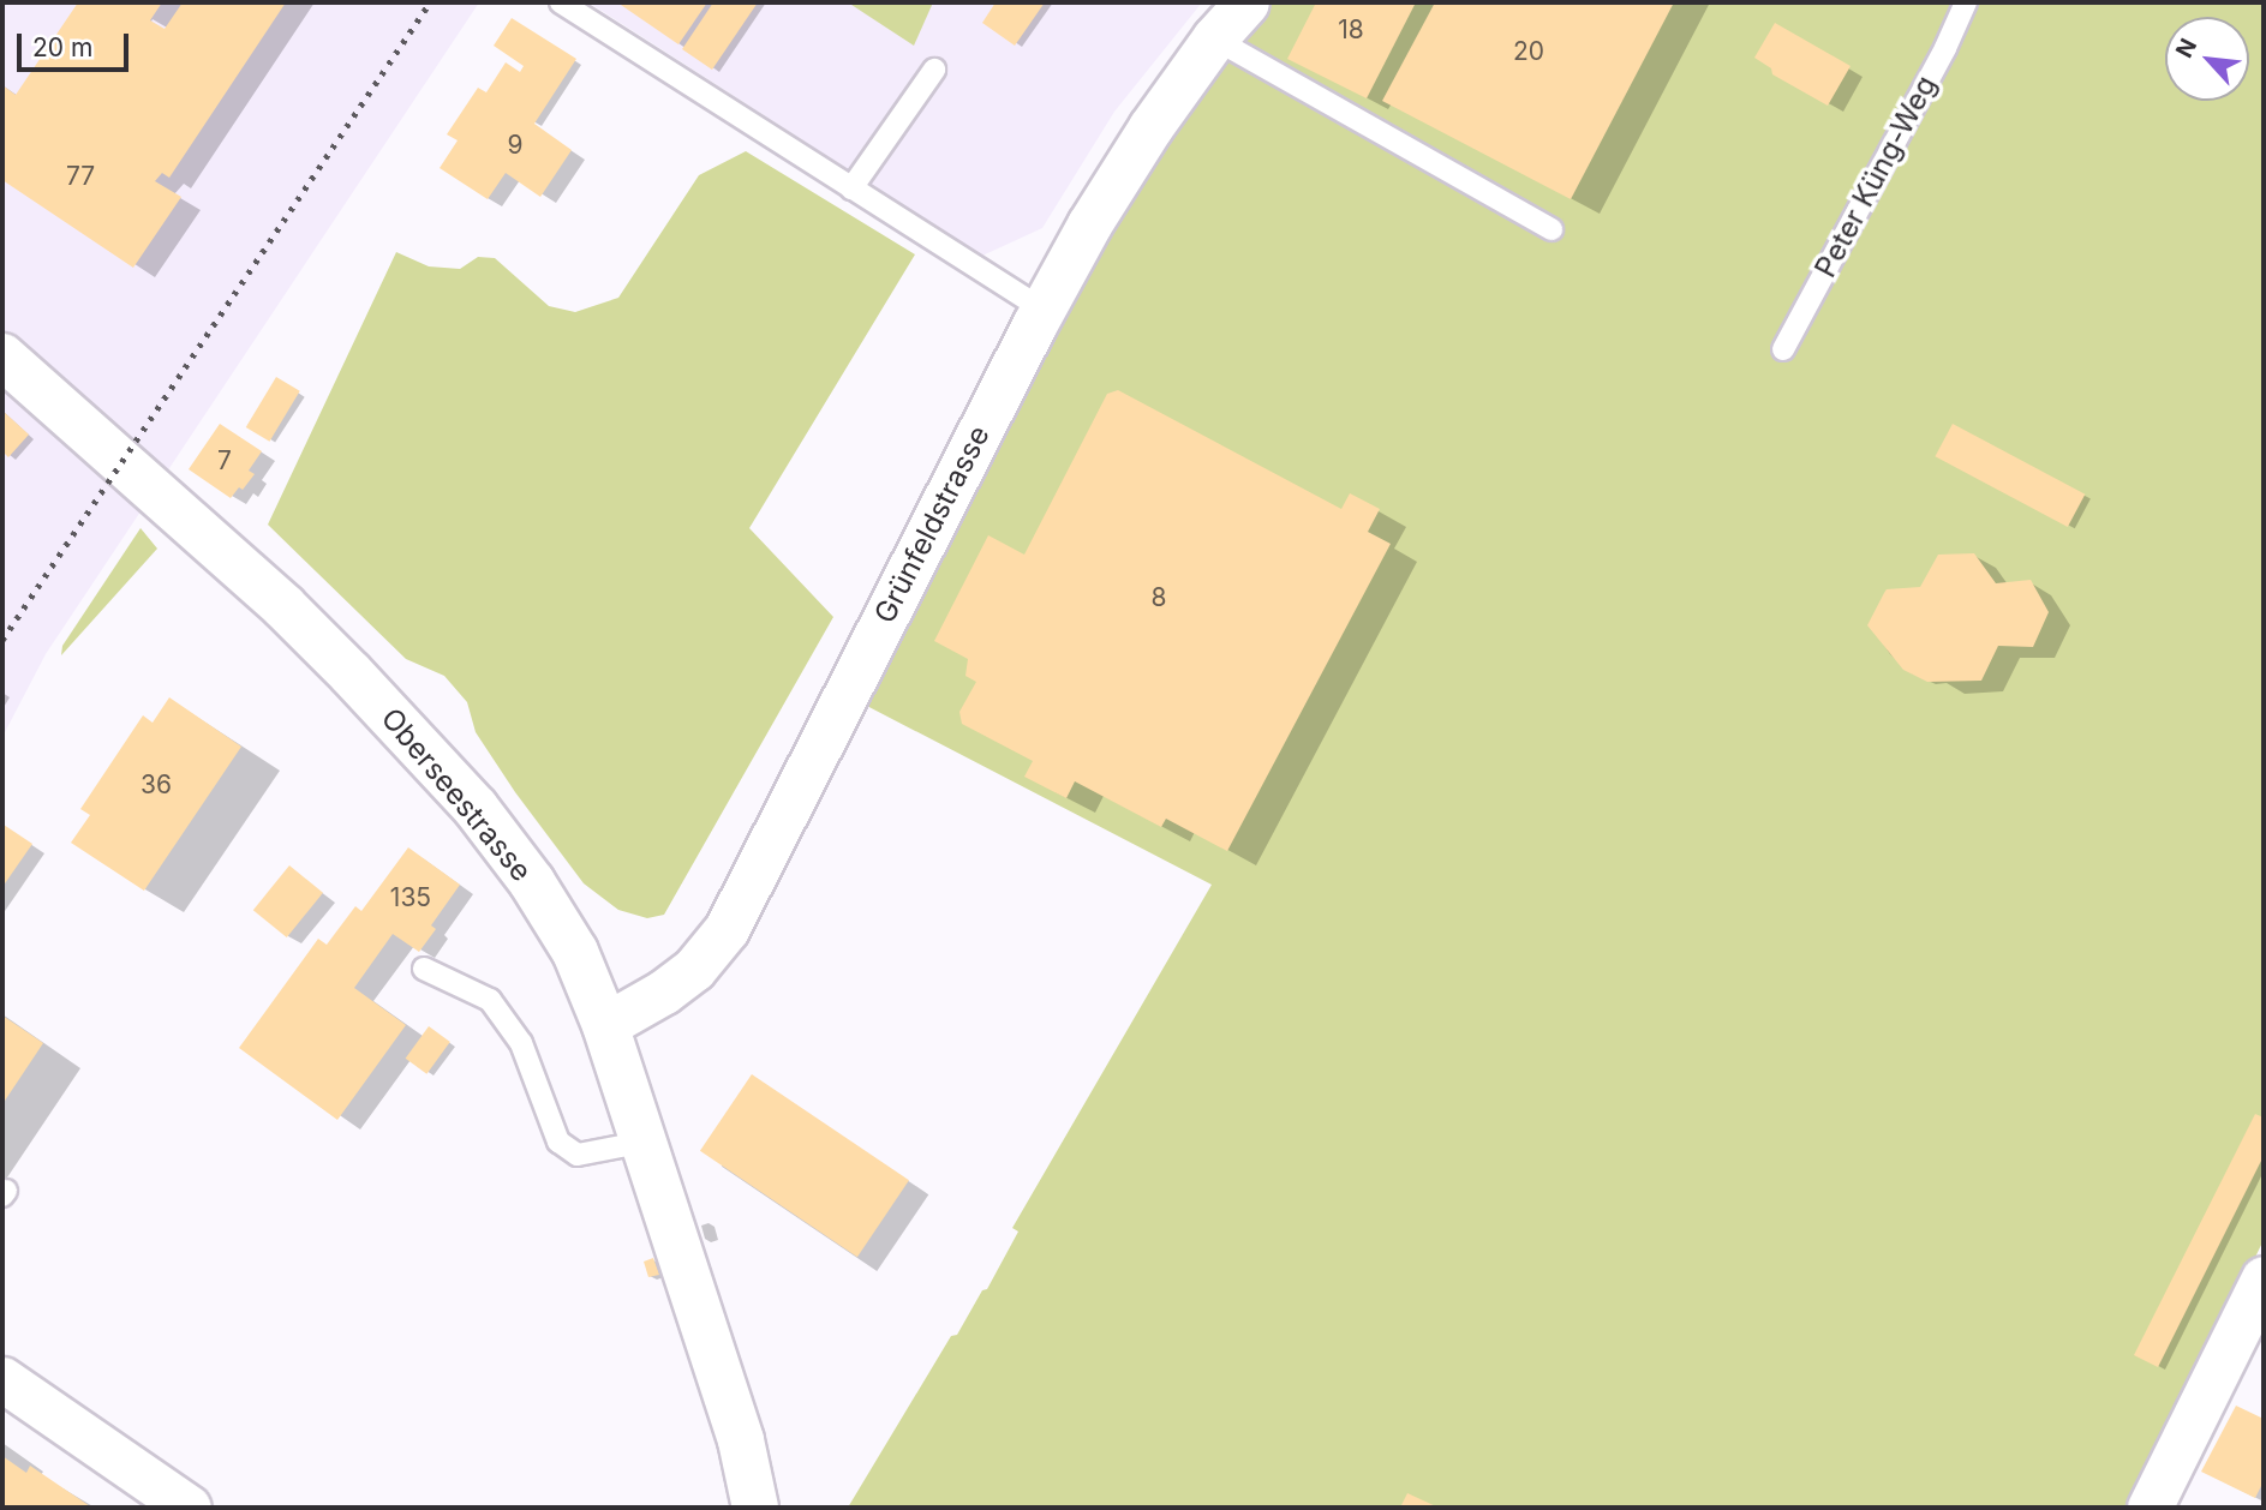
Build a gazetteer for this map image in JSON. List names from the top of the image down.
{
  "streets": {
    "street": ["Grünfeldstrasse", "Oberseestrasse"],
    "lane": ["Peter Küng-Weg"]
  },
  "crossings": [
    ["Grünfeldstrasse", "Oberseestrasse"]
  ],
  "house_numbers": [
    "18",
    "20",
    "9",
    "77",
    "7",
    "8",
    "36",
    "135"
  ],
  "scale_bar": "20 m",
  "north": "top left"
}
